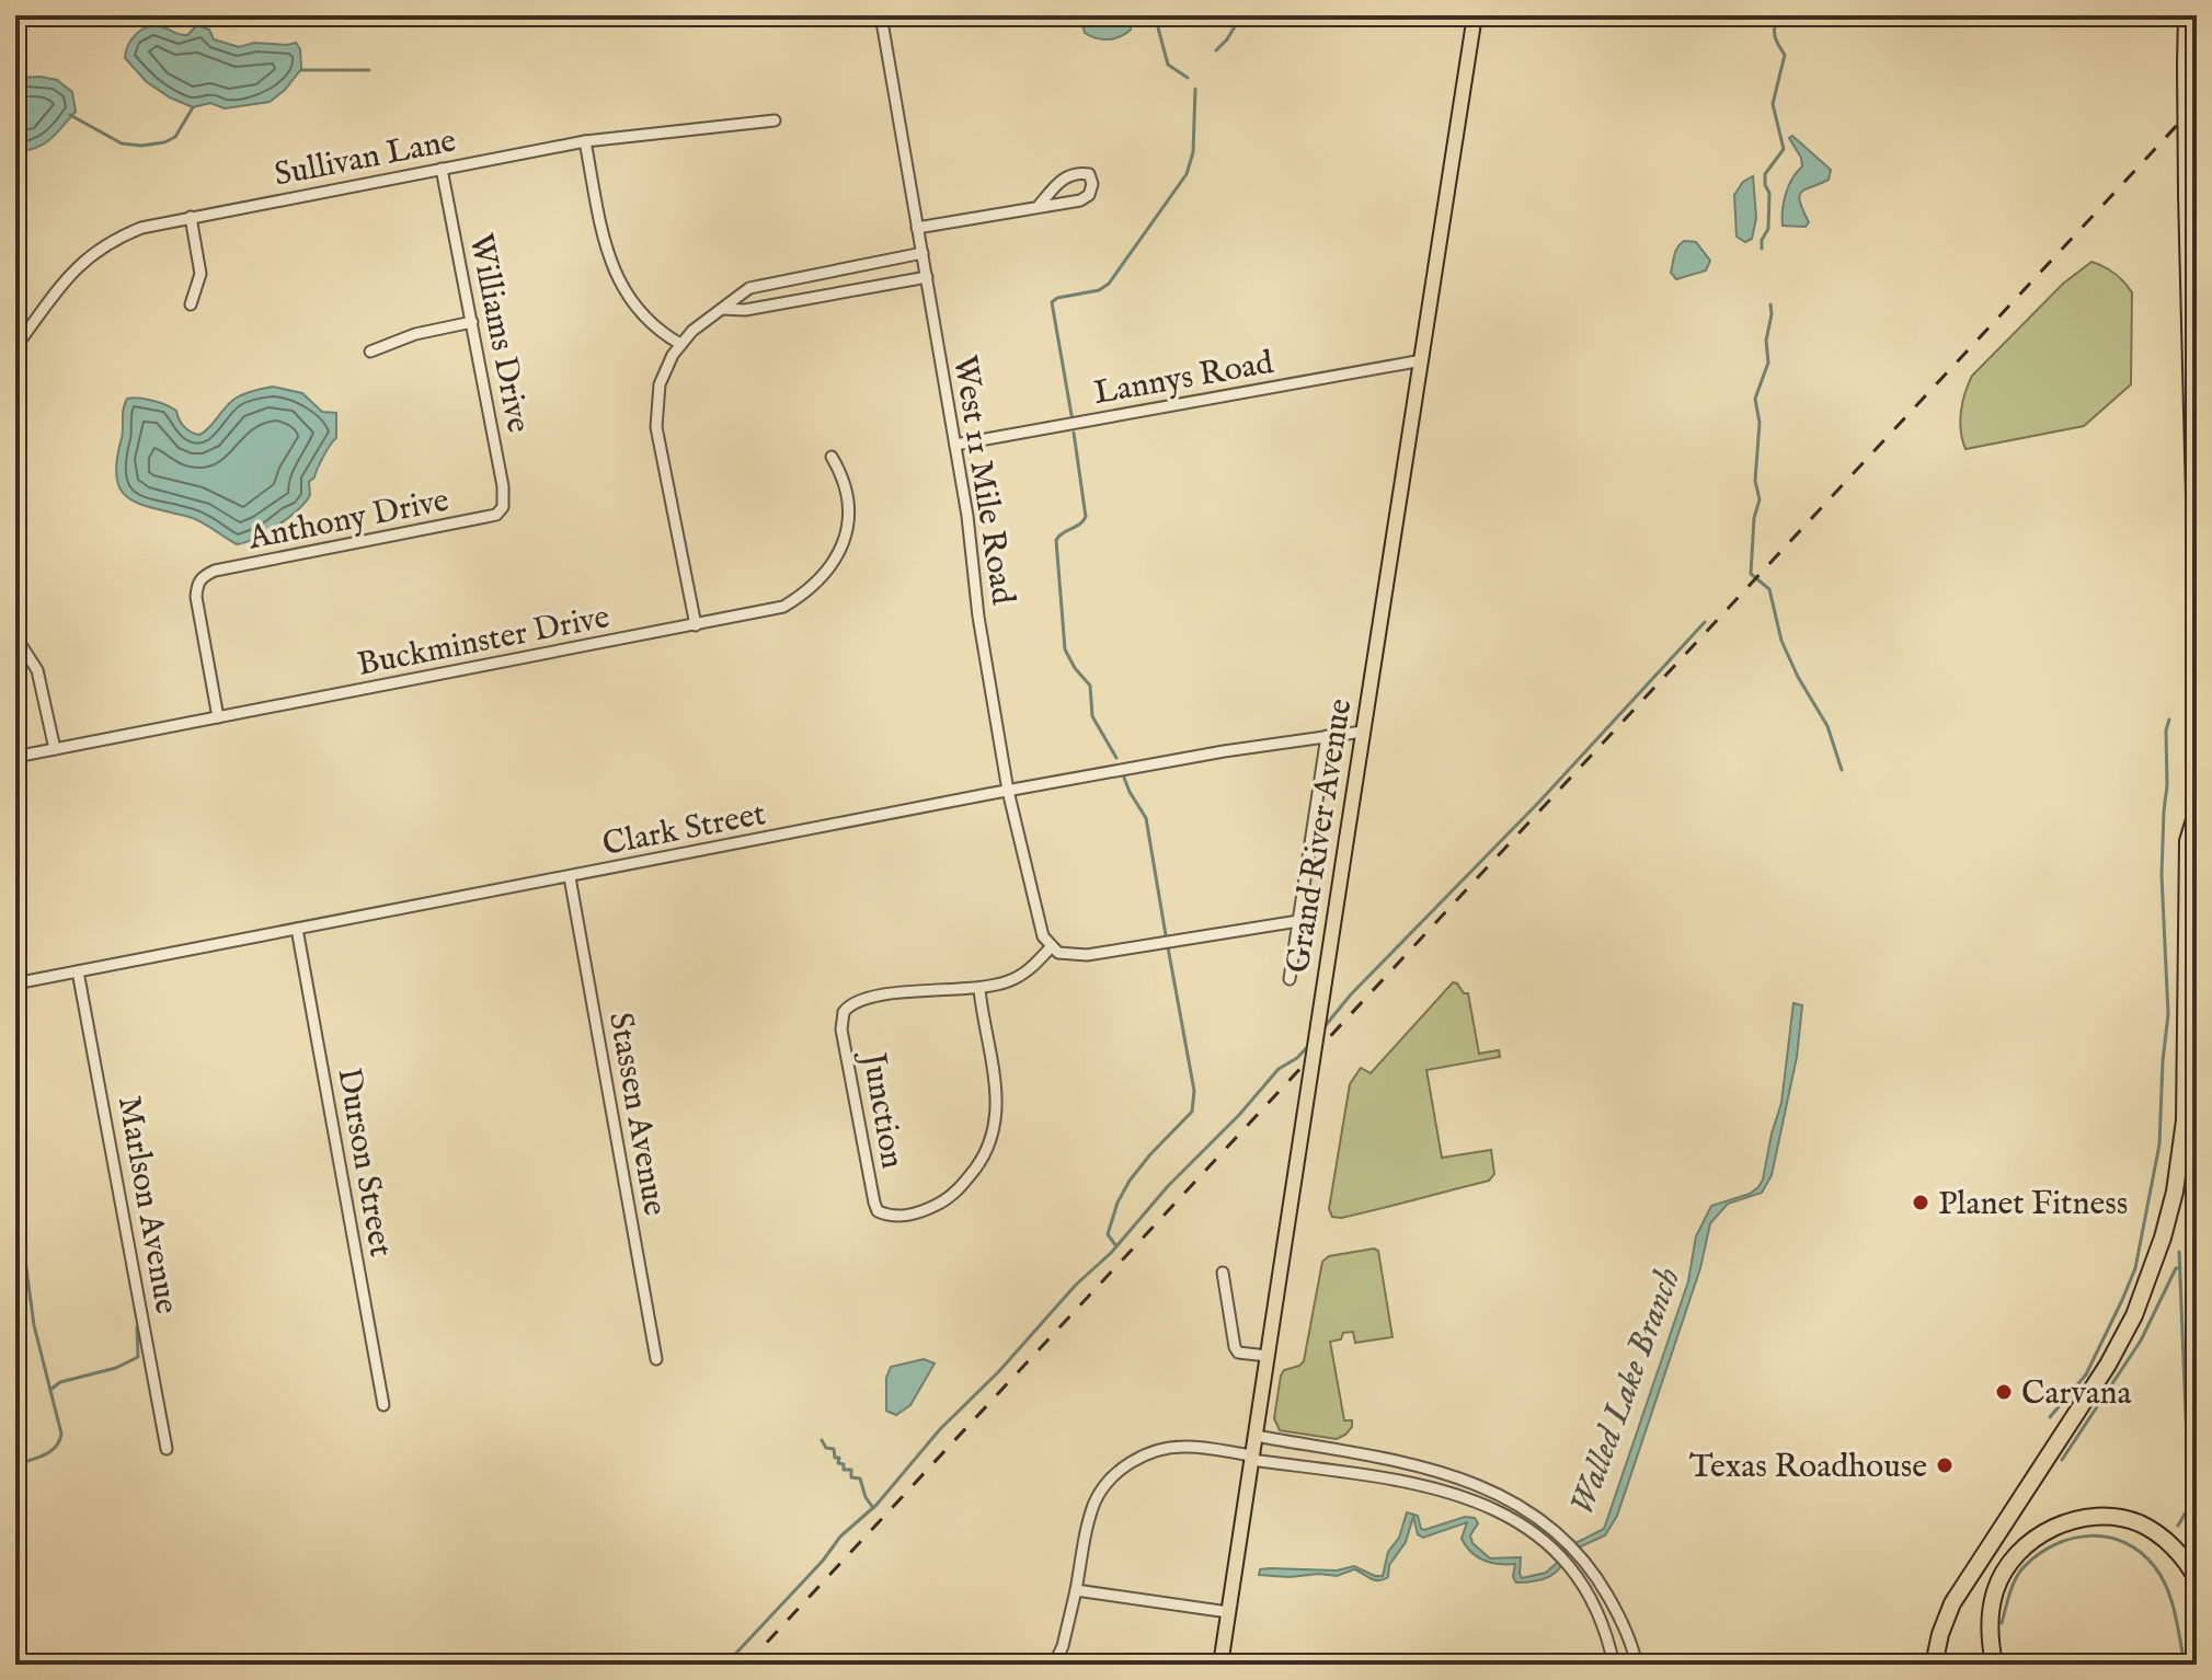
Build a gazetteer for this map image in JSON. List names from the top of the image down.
{
  "streets": {
    "main road": ["Grand River Avenue"],
    "street": [
      "Sullivan Lane",
      "Williams Drive",
      "Lannys Road",
      "West 11 Mile Road",
      "Anthony Drive",
      "Buckminster Drive",
      "Clark Street",
      "Junction",
      "Stassen Avenue",
      "Durson Street",
      "Marlson Avenue"
    ]
  },
  "crossings": [
    ["Sullivan Lane", "Williams Drive"],
    ["Williams Drive", "Anthony Drive"],
    ["Lannys Road", "West 11 Mile Road"],
    ["Lannys Road", "Grand River Avenue"],
    ["West 11 Mile Road", "Clark Street"],
    ["Anthony Drive", "Buckminster Drive"],
    ["Clark Street", "Grand River Avenue"],
    ["Clark Street", "Stassen Avenue"],
    ["Clark Street", "Durson Street"],
    ["Clark Street", "Marlson Avenue"]
  ],
  "water": ["Walled Lake Branch"],
  "places": ["Planet Fitness", "Carvana", "Texas Roadhouse"]
}
